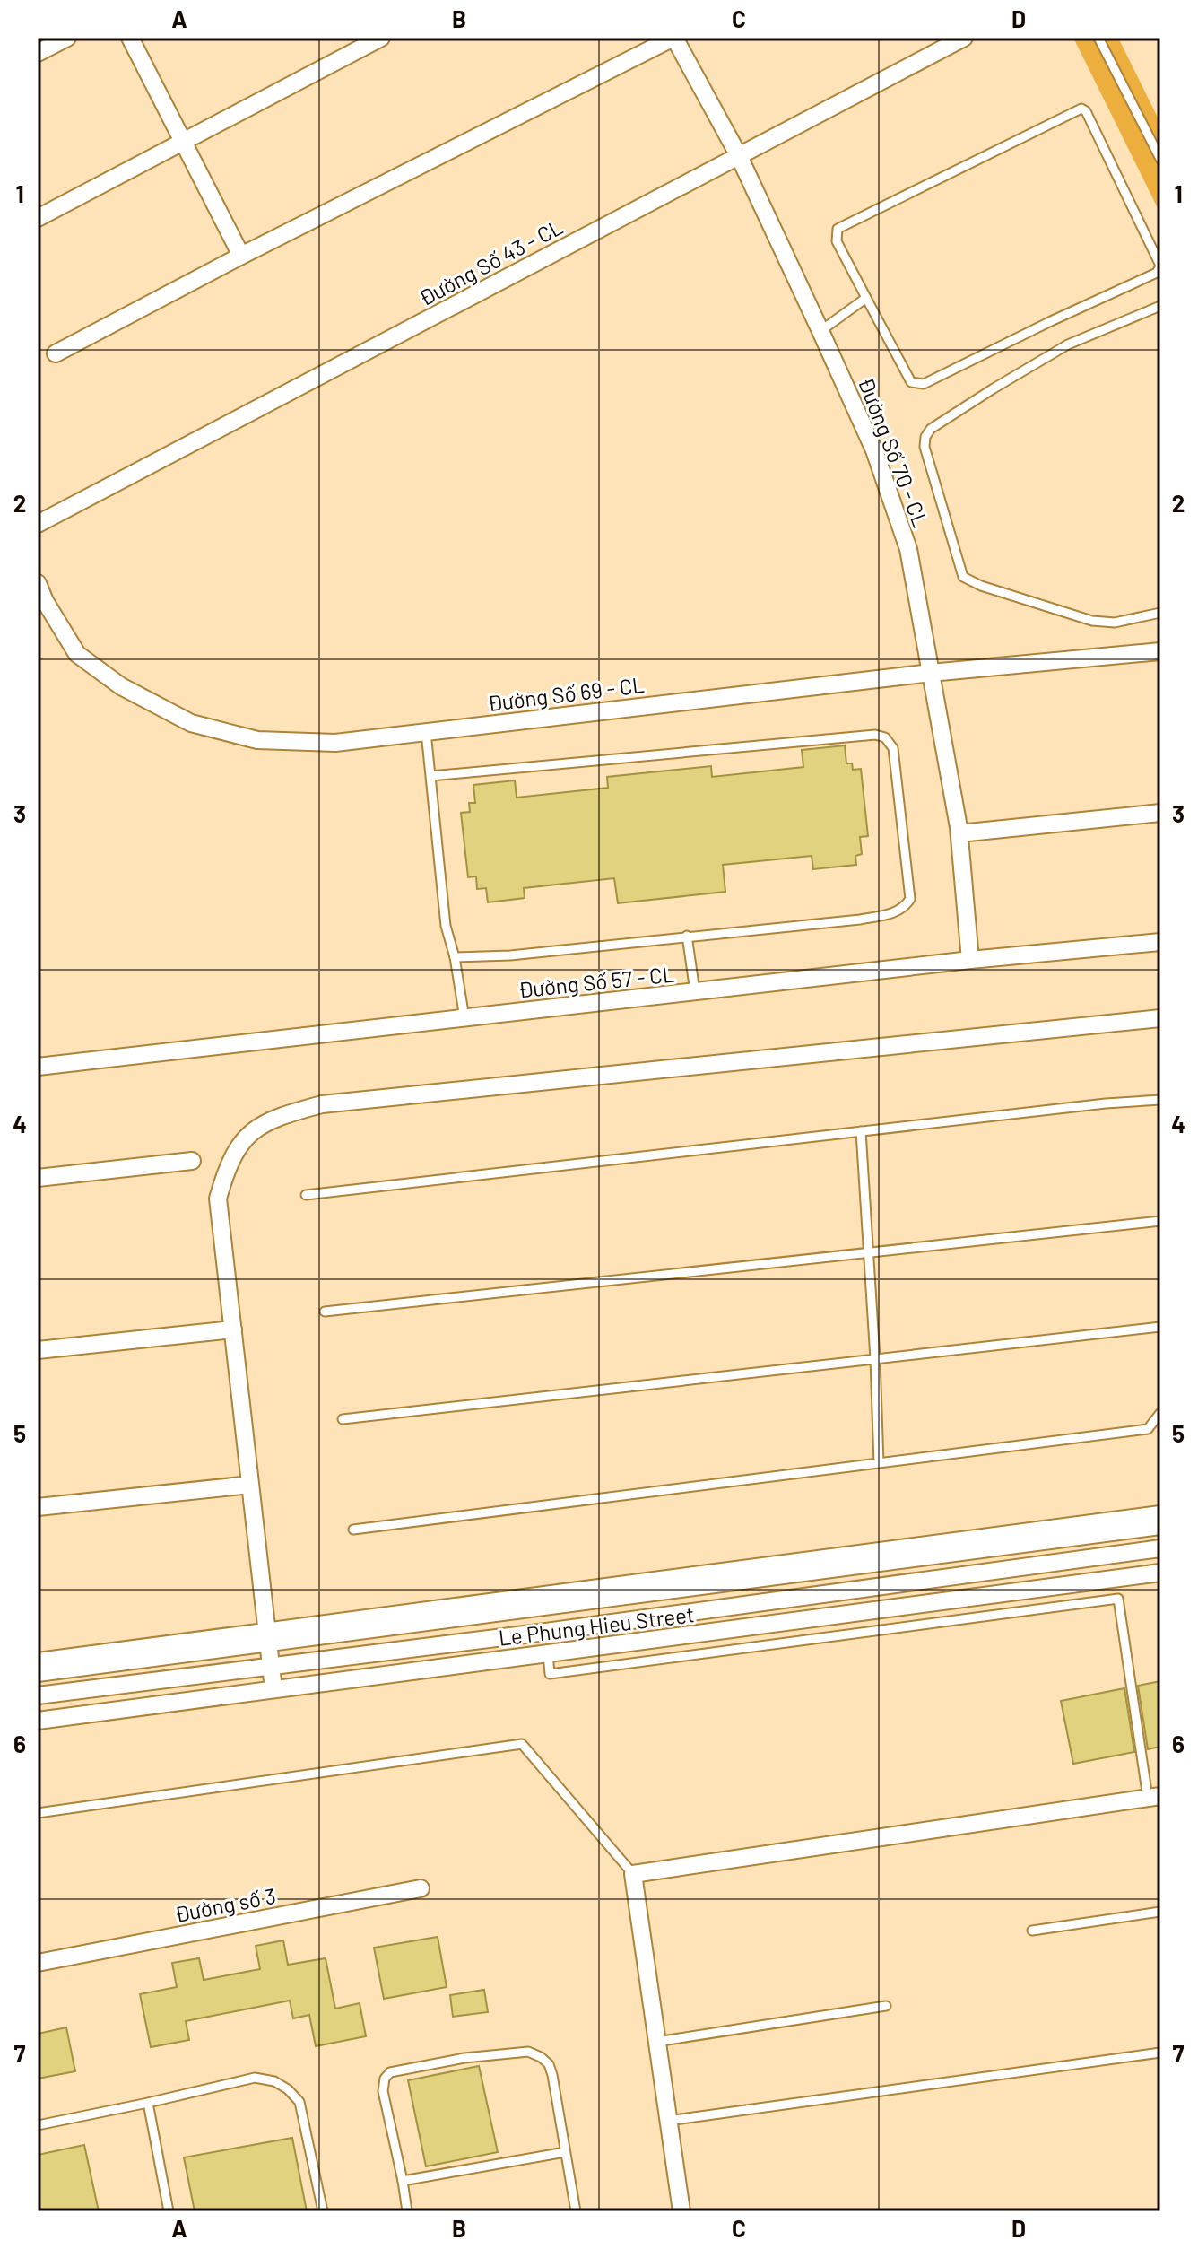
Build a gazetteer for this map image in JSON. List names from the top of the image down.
{
  "streets": {
    "street": [
      "Đường Số 43 - CL",
      "Đường Số 70 - CL",
      "Đường Số 69 - CL",
      "Đường Số 57 - CL",
      "Le Phung Hieu Street",
      "Đường số 3"
    ]
  },
  "crossings": [
    ["Đường Số 43 - CL", "Đường Số 70 - CL"],
    ["Đường Số 70 - CL", "Đường Số 69 - CL"],
    ["Đường Số 70 - CL", "Đường Số 57 - CL"]
  ],
  "grid": {
    "columns": [
      "A",
      "B",
      "C",
      "D"
    ],
    "rows": [
      "1",
      "2",
      "3",
      "4",
      "5",
      "6",
      "7"
    ]
  }
}
